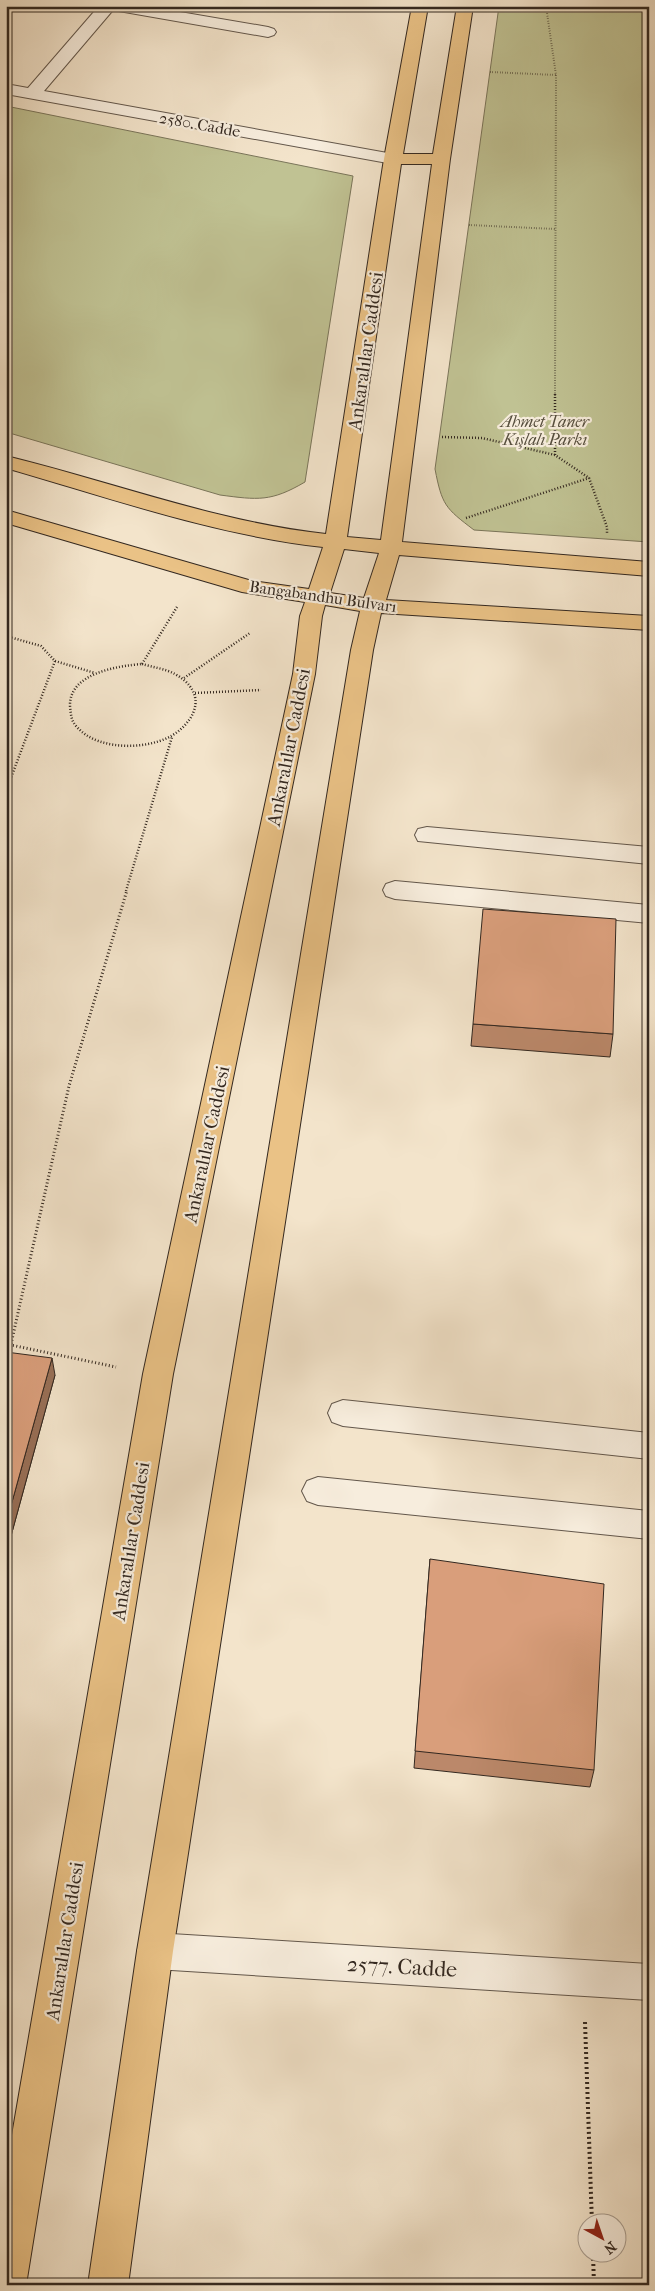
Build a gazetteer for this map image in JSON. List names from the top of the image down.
{
  "streets": {
    "main road": ["Ankaralılar Caddesi", "Bangabandhu Bulvarı"],
    "street": ["2580. Cadde", "2577. Cadde"]
  },
  "crossings": [
    ["2580. Cadde", "Ankaralılar Caddesi"],
    ["Ankaralılar Caddesi", "Bangabandhu Bulvarı"]
  ],
  "parks": ["Ahmet Taner Kışlalı Parkı"],
  "north": "bottom right"
}
